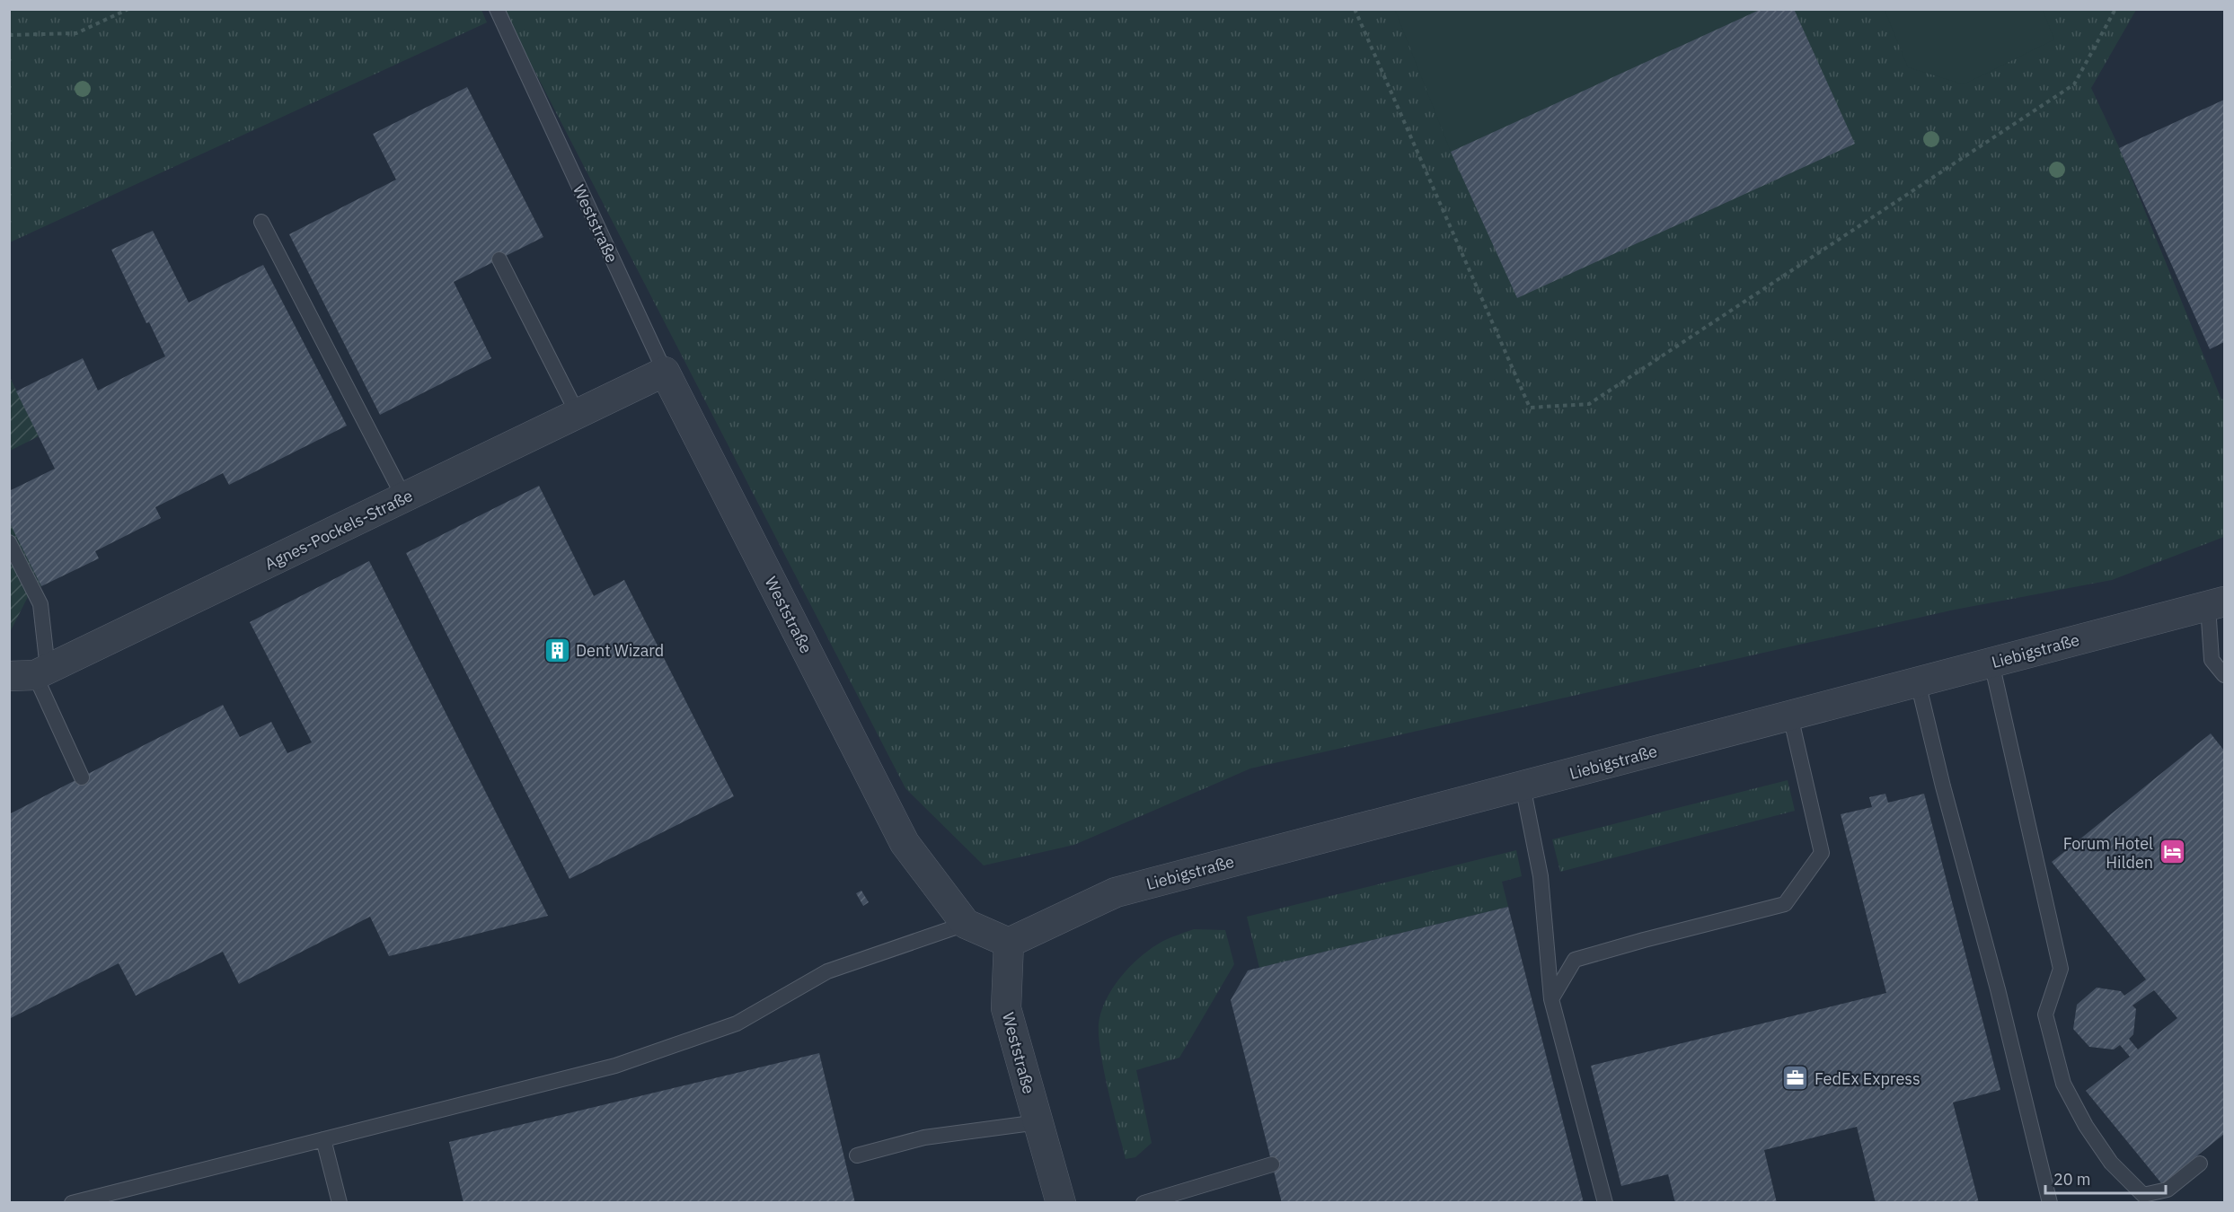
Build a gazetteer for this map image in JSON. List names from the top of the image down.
{
  "streets": {
    "street": ["Weststraße", "Agnes-Pockels-Straße", "Liebigstraße"]
  },
  "crossings": [
    ["Weststraße", "Agnes-Pockels-Straße"],
    ["Weststraße", "Liebigstraße"]
  ],
  "places": {
    "building": ["Dent Wizard"],
    "hotel": ["Forum Hotel Hilden"],
    "office": ["FedEx Express"]
  },
  "scale_bar": "20 m"
}
